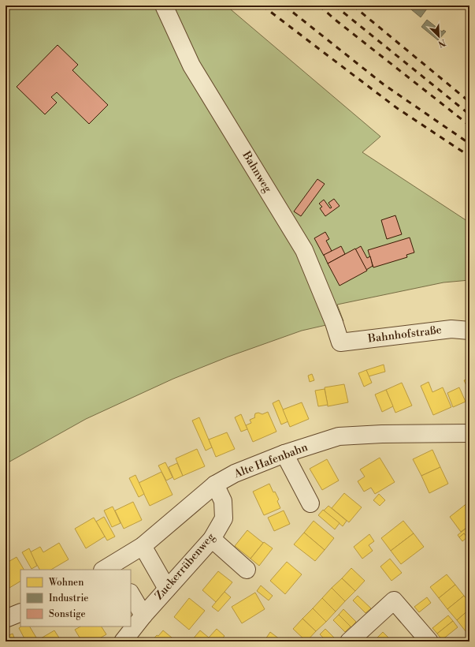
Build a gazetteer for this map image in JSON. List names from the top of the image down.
{
  "streets": {
    "street": [
      "Bahnweg",
      "Bahnhofstraße",
      "Alte Hafenbahn",
      "Zuckerrübenweg"
    ]
  },
  "crossings": [
    ["Bahnweg", "Bahnhofstraße"],
    ["Alte Hafenbahn", "Zuckerrübenweg"]
  ],
  "legend": ["Wohnen", "Industrie", "Sonstige"],
  "north": "bottom right"
}
